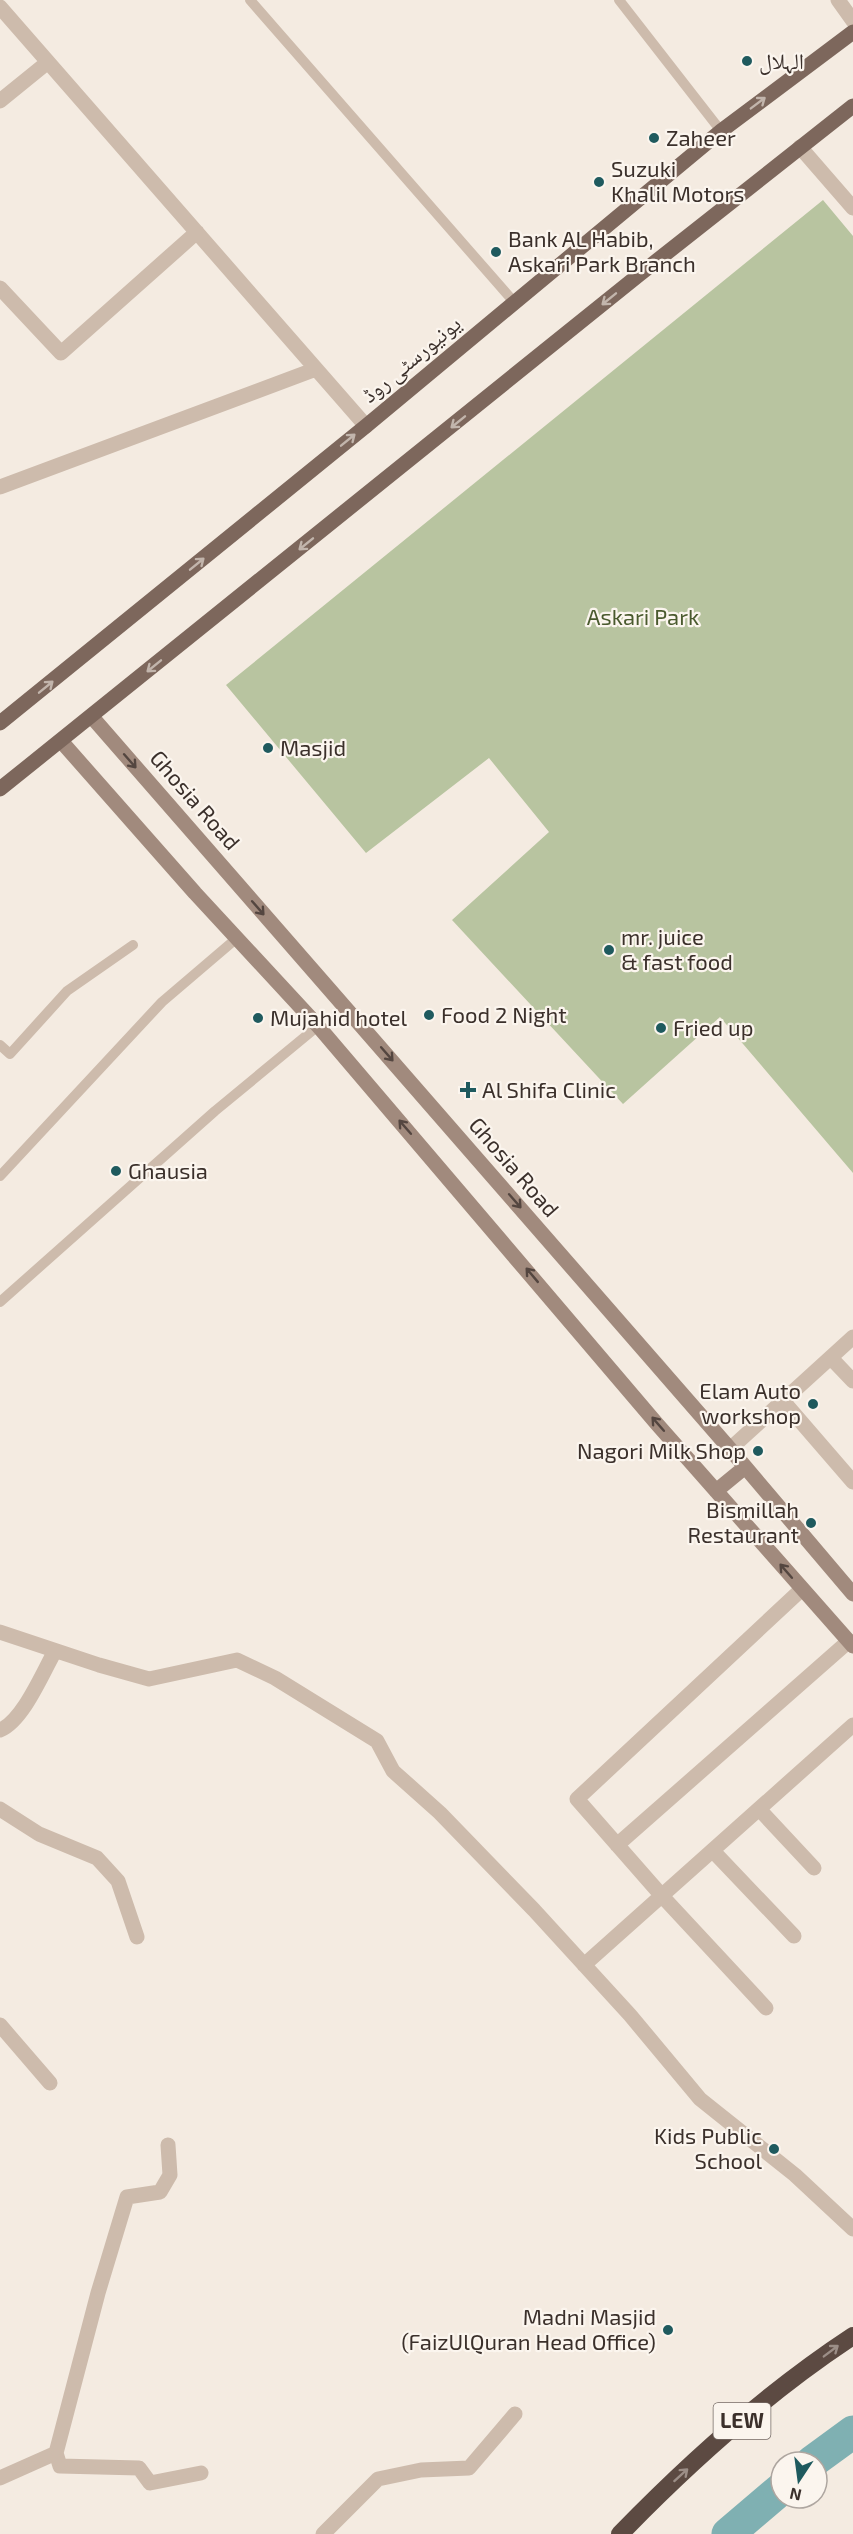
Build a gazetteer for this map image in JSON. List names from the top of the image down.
{
  "streets": {
    "highway": ["LEW"],
    "main road": ["یونیورسٹی روڈ", "Ghosia Road"]
  },
  "parks": ["Askari Park"],
  "places": {
    "other": [
      "الہلال",
      "Zaheer",
      "Suzuki Khalil Motors",
      "Bank AL Habib, Askari Park Branch",
      "Masjid",
      "mr. juice & fast food",
      "Food 2 Night",
      "Mujahid hotel",
      "Fried up",
      "Ghausia",
      "Elam Auto workshop",
      "Nagori Milk Shop",
      "Bismillah Restaurant",
      "Kids Public School",
      "Madni Masjid (FaizUlQuran Head Office)"
    ],
    "health": ["Al Shifa Clinic"]
  },
  "north": "bottom"
}
